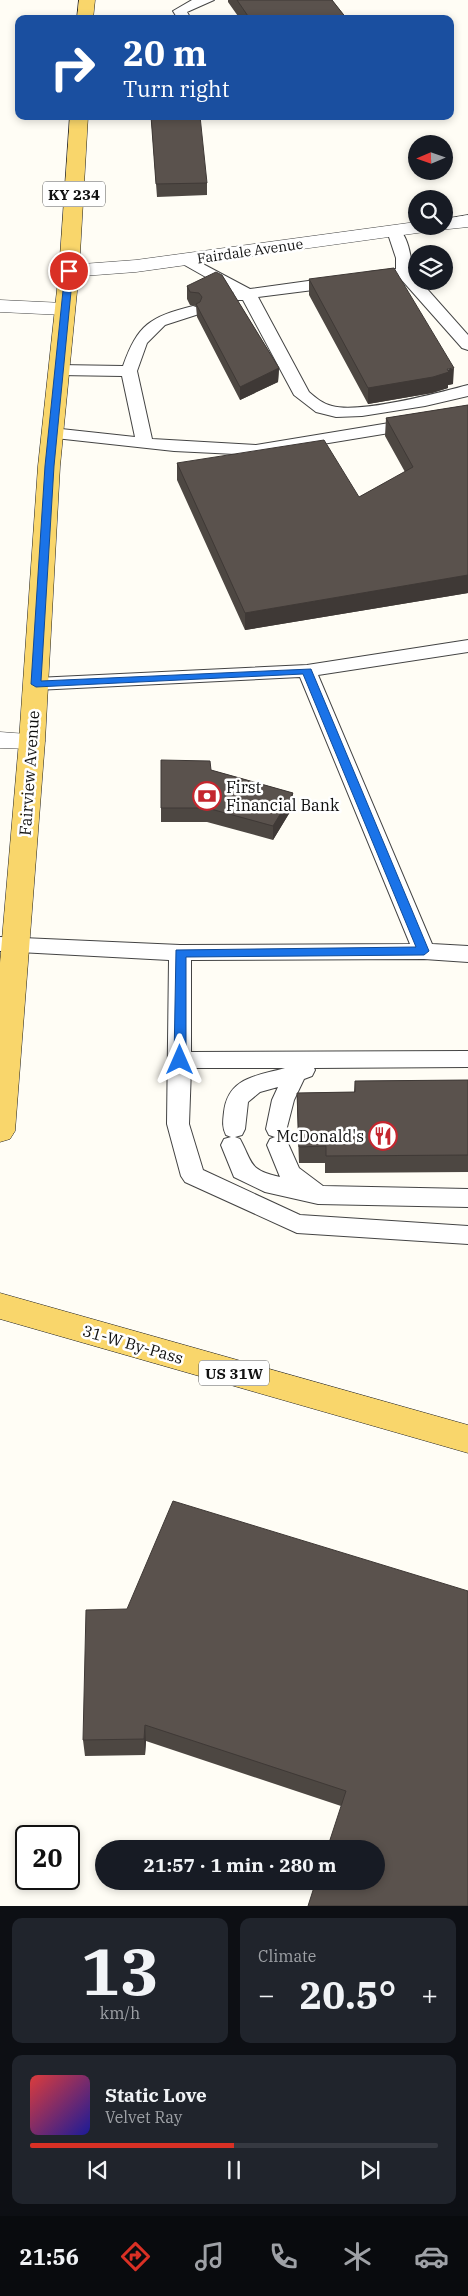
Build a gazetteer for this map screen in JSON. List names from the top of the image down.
{
  "streets": {
    "main road": [
      "KY 234",
      "Fairview Avenue",
      "31-W By-Pass",
      "US 31W"
    ],
    "street": ["Fairdale Avenue"]
  },
  "crossings": [
    ["Fairdale Avenue", "Fairview Avenue"]
  ],
  "places": {
    "bank": ["First Financial Bank"],
    "restaurant": ["McDonald's"]
  },
  "north": "left",
  "page": {
    "turn": ["20 m", "Turn right"],
    "limit": "20",
    "trip": "21:57 · 1 min · 280 m",
    "tile": [
      ["13", "km/h"],
      "Climate"
    ],
    "heat": ["−", "20.5°", "+"],
    "song": ["Static Love", "Velvet Ray"],
    "tabs": "21:56"
  }
}
